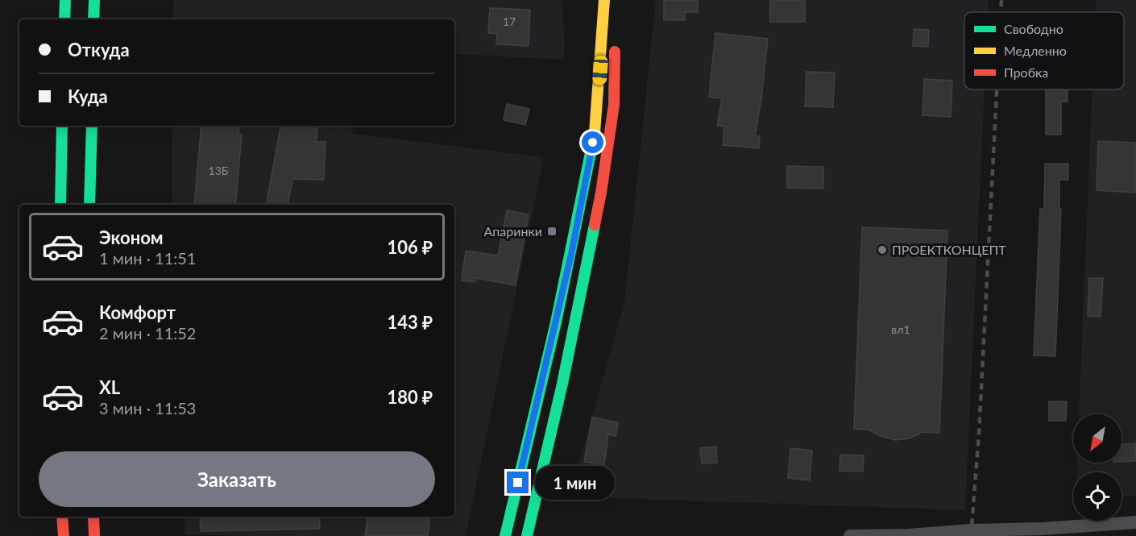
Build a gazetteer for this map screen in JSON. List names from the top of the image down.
{
  "places": {
    "transit": ["Апаринки"],
    "other": ["ПРОЕКТКОНЦЕПТ"]
  },
  "house_numbers": ["17", "13Б", "вл1"],
  "legend": ["Свободно", "Медленно", "Пробка"],
  "north": "bottom left",
  "page": {
    "banner": ["Откуда", "Куда"],
    "list": [
      {
        "name": "Эконом",
        "note": "1 мин · 11:51",
        "value": "106 ₽"
      },
      {
        "name": "Комфорт",
        "note": "2 мин · 11:52",
        "value": "143 ₽"
      },
      {
        "name": "XL",
        "note": "3 мин · 11:53",
        "value": "180 ₽"
      }
    ],
    "buttons": "Заказать",
    "bubble": "1 мин"
  }
}
